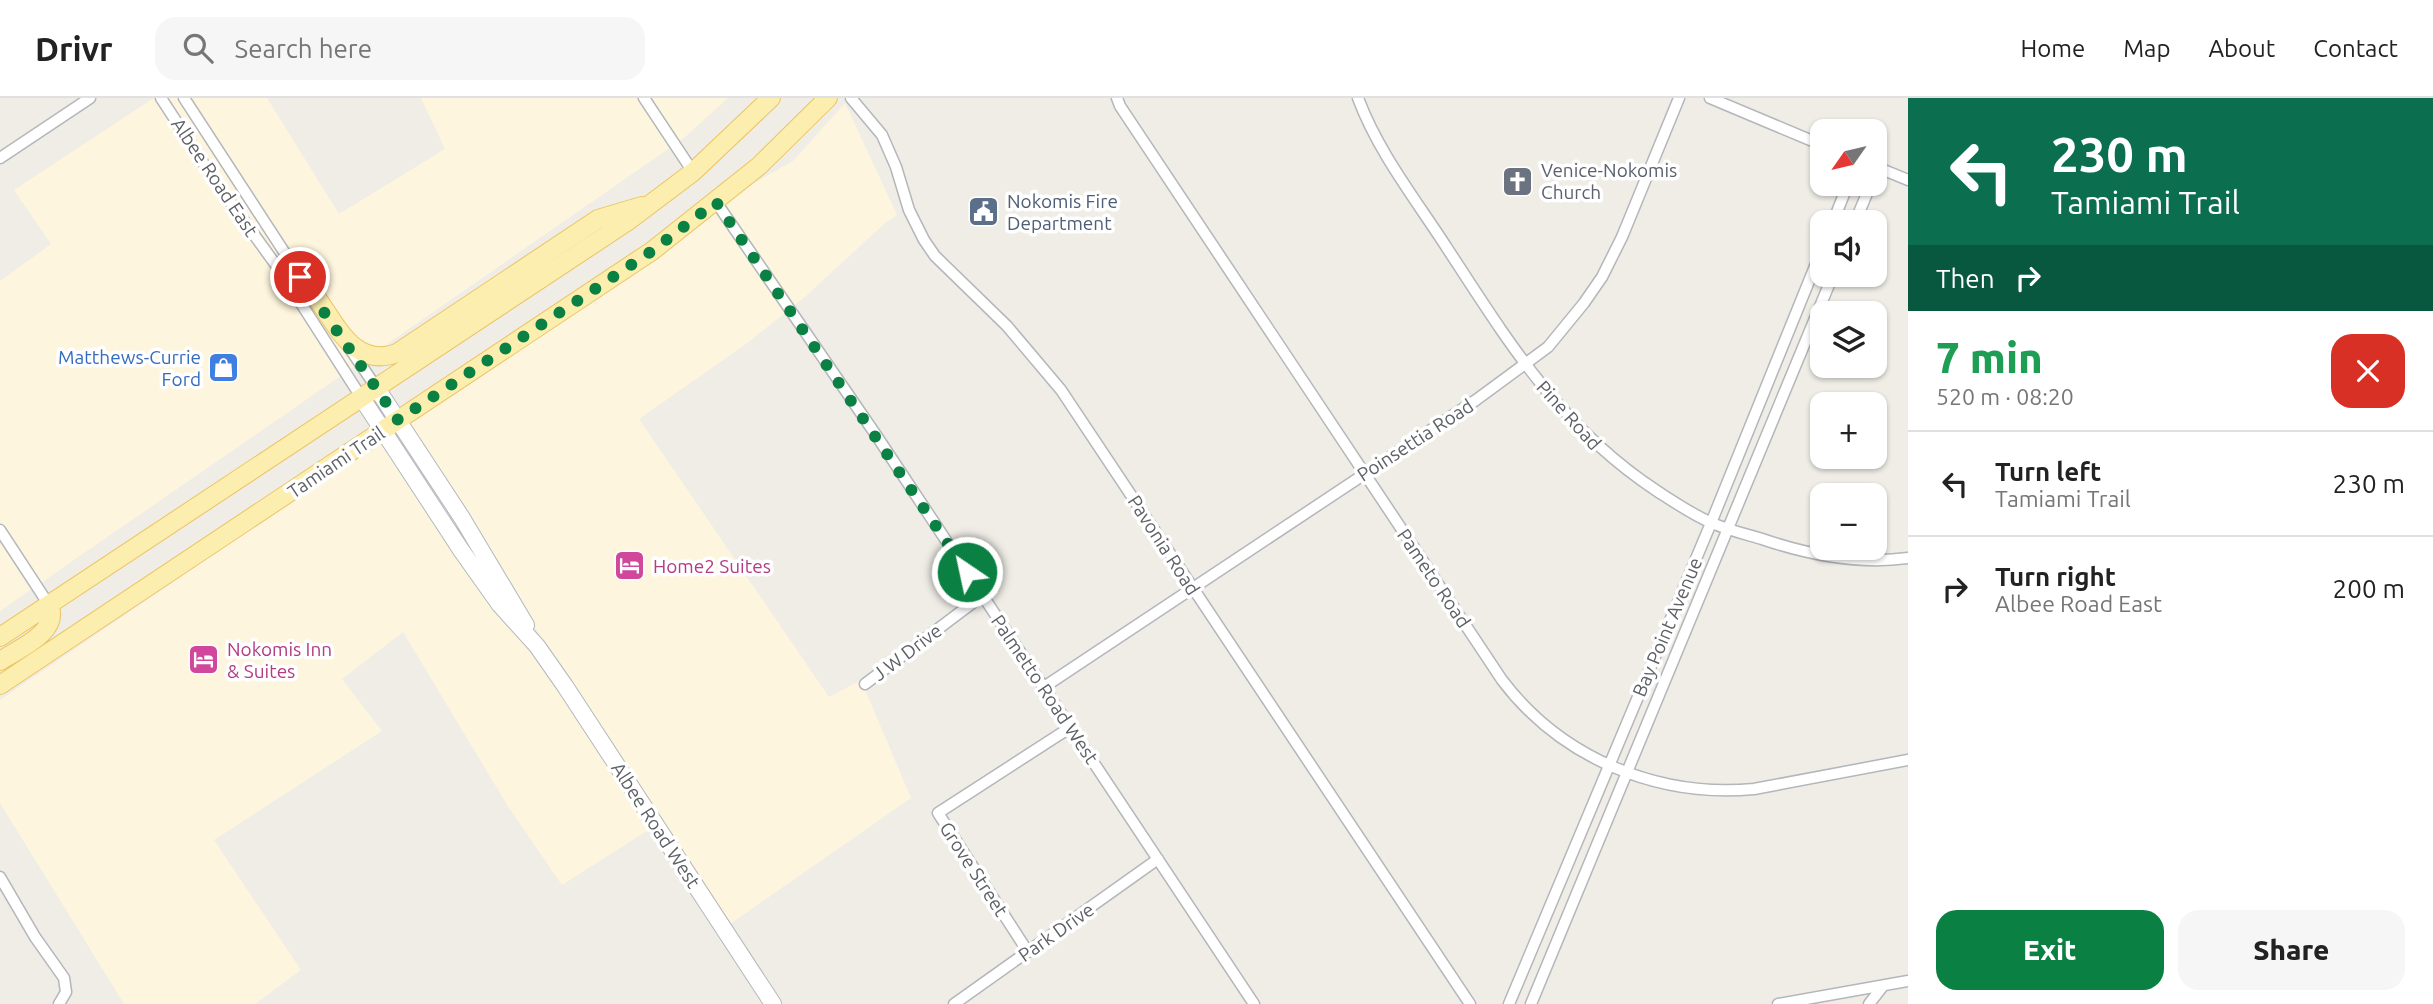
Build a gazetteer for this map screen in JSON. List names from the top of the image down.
{
  "streets": {
    "main road": ["Tamiami Trail"],
    "street": [
      "Albee Road East",
      "Pine Road",
      "Poinsettia Road",
      "Pavonia Road",
      "Pameto Road",
      "Bay Point Avenue",
      "J W Drive",
      "Palmetto Road West",
      "Albee Road West",
      "Grove Street",
      "Park Drive"
    ]
  },
  "crossings": [
    ["Albee Road East", "Tamiami Trail"],
    ["Albee Road East", "Albee Road West"],
    ["Pine Road", "Poinsettia Road"],
    ["Pine Road", "Bay Point Avenue"],
    ["Poinsettia Road", "Pavonia Road"],
    ["Poinsettia Road", "Pameto Road"],
    ["Poinsettia Road", "Palmetto Road West"],
    ["Tamiami Trail", "Palmetto Road West"],
    ["Tamiami Trail", "Albee Road West"],
    ["Pameto Road", "Bay Point Avenue"],
    ["J W Drive", "Palmetto Road West"],
    ["Palmetto Road West", "Grove Street"],
    ["Palmetto Road West", "Park Drive"],
    ["Grove Street", "Park Drive"]
  ],
  "places": {
    "church": ["Venice-Nokomis Church"],
    "public building": ["Nokomis Fire Department"],
    "shop": ["Matthews-Currie Ford"],
    "hotel": ["Home2 Suites", "Nokomis Inn & Suites"]
  },
  "north": "bottom left",
  "page": {
    "header": "Drivr",
    "search": "Search here",
    "nav": [
      "Home",
      "Map",
      "About",
      "Contact"
    ],
    "turn": ["230 m", "Tamiami Trail"],
    "map_buttons": ["+", "−"],
    "then": "Then",
    "heading": ["7 min", "520 m · 08:20"],
    "list": [
      {
        "name": "Turn left",
        "note": "Tamiami Trail",
        "value": "230 m"
      },
      {
        "name": "Turn right",
        "note": "Albee Road East",
        "value": "200 m"
      }
    ],
    "buttons": ["Exit", "Share"]
  }
}
